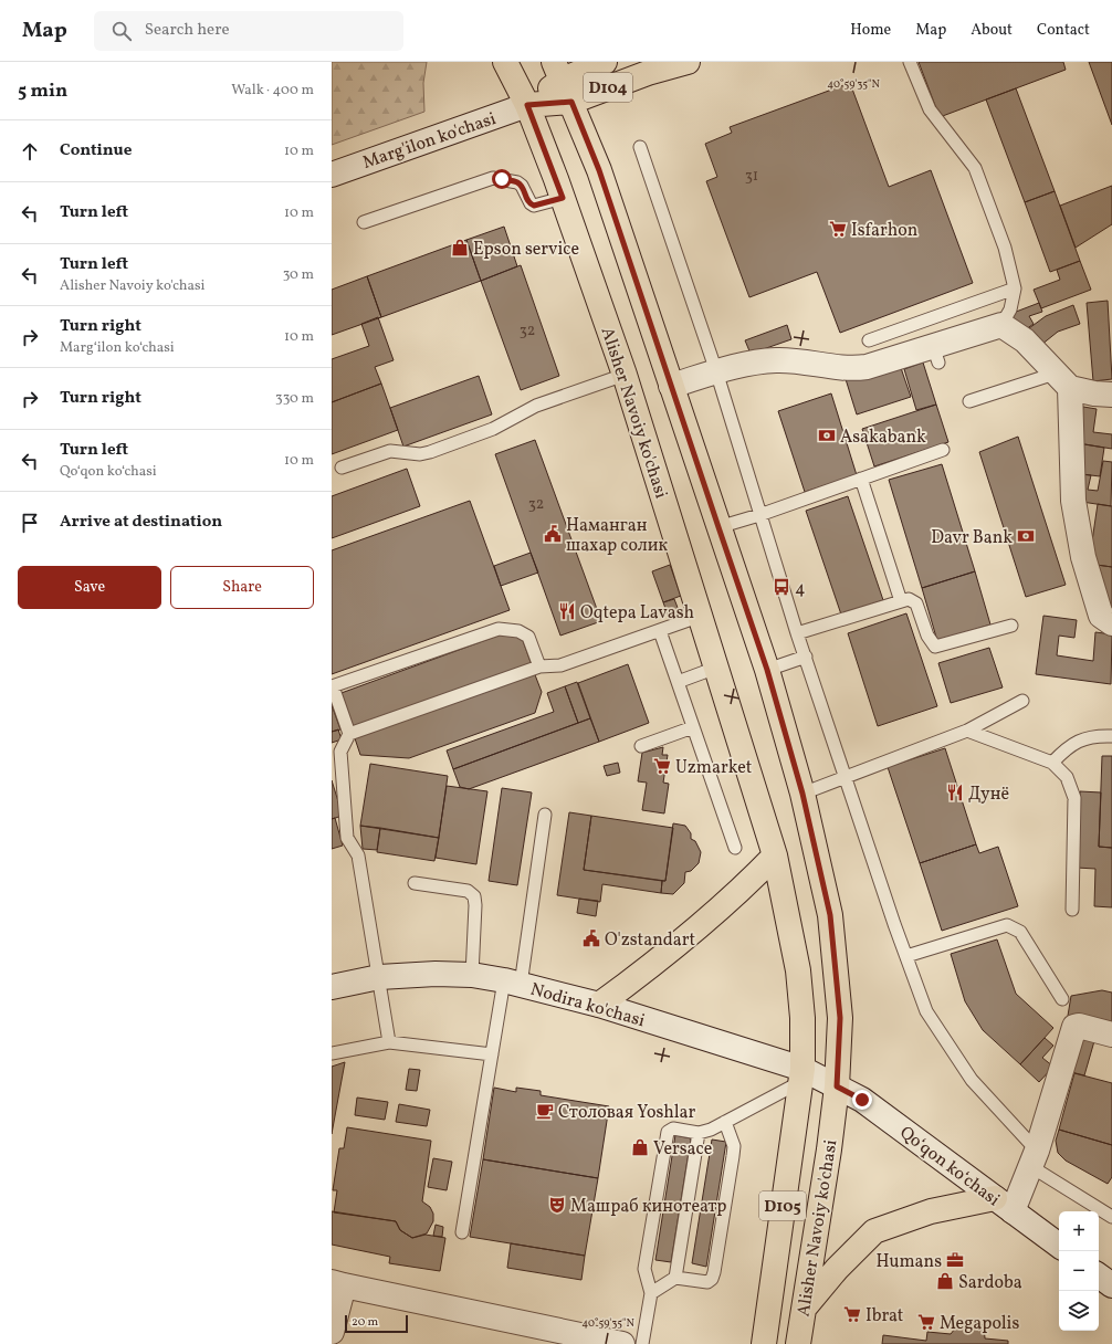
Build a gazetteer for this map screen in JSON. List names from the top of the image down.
{
  "streets": {
    "main road": ["D104", "Alisher Navoiy ko'chasi", "D105"],
    "street": ["Marg'ilon ko'chasi", "Nodira ko'chasi", "Qoʻqon koʻchasi"]
  },
  "crossings": [
    ["D104", "Marg'ilon ko'chasi"],
    ["D104", "Alisher Navoiy ko'chasi"],
    ["D104", "D105"],
    ["Marg'ilon ko'chasi", "Alisher Navoiy ko'chasi"],
    ["Alisher Navoiy ko'chasi", "Nodira ko'chasi"],
    ["Alisher Navoiy ko'chasi", "Qoʻqon koʻchasi"],
    ["Alisher Navoiy ko'chasi", "D105"],
    ["Nodira ko'chasi", "Qoʻqon koʻchasi"],
    ["Nodira ko'chasi", "D105"],
    ["Qoʻqon koʻchasi", "D105"]
  ],
  "places": {
    "supermarket": [
      "Isfarhon",
      "Uzmarket",
      "Ibrat",
      "Megapolis"
    ],
    "shop": ["Epson service", "Versace", "Sardoba"],
    "bank": ["Asakabank", "Davr Bank"],
    "public building": ["Наманган шахар солик", "O'zstandart"],
    "bus stop": ["4"],
    "restaurant": ["Oqtepa Lavash", "Дунё"],
    "cafe": ["Столовая Yoshlar"],
    "theatre": ["Машраб кинотеатр"],
    "office": ["Humans"]
  },
  "house_numbers": ["31", "32", "32"],
  "scale_bar": "20 m",
  "page": {
    "header": "Map",
    "search": "Search here",
    "nav": [
      "Home",
      "Map",
      "About",
      "Contact"
    ],
    "heading": ["5 min", "Walk · 400 m"],
    "list": [
      ["Continue", "10 m"],
      ["Turn left", "10 m"],
      ["Turn left", "Alisher Navoiy ko'chasi", "30 m"],
      ["Turn right", "Margʻilon koʻchasi", "10 m"],
      ["Turn right", "330 m"],
      ["Turn left", "Qoʻqon koʻchasi", "10 m"],
      "Arrive at destination"
    ],
    "buttons": ["Save", "Share"],
    "map_buttons": ["+", "−"],
    "scale": "20 m"
  },
  "coordinates": ["40°59'35\"N"]
}
